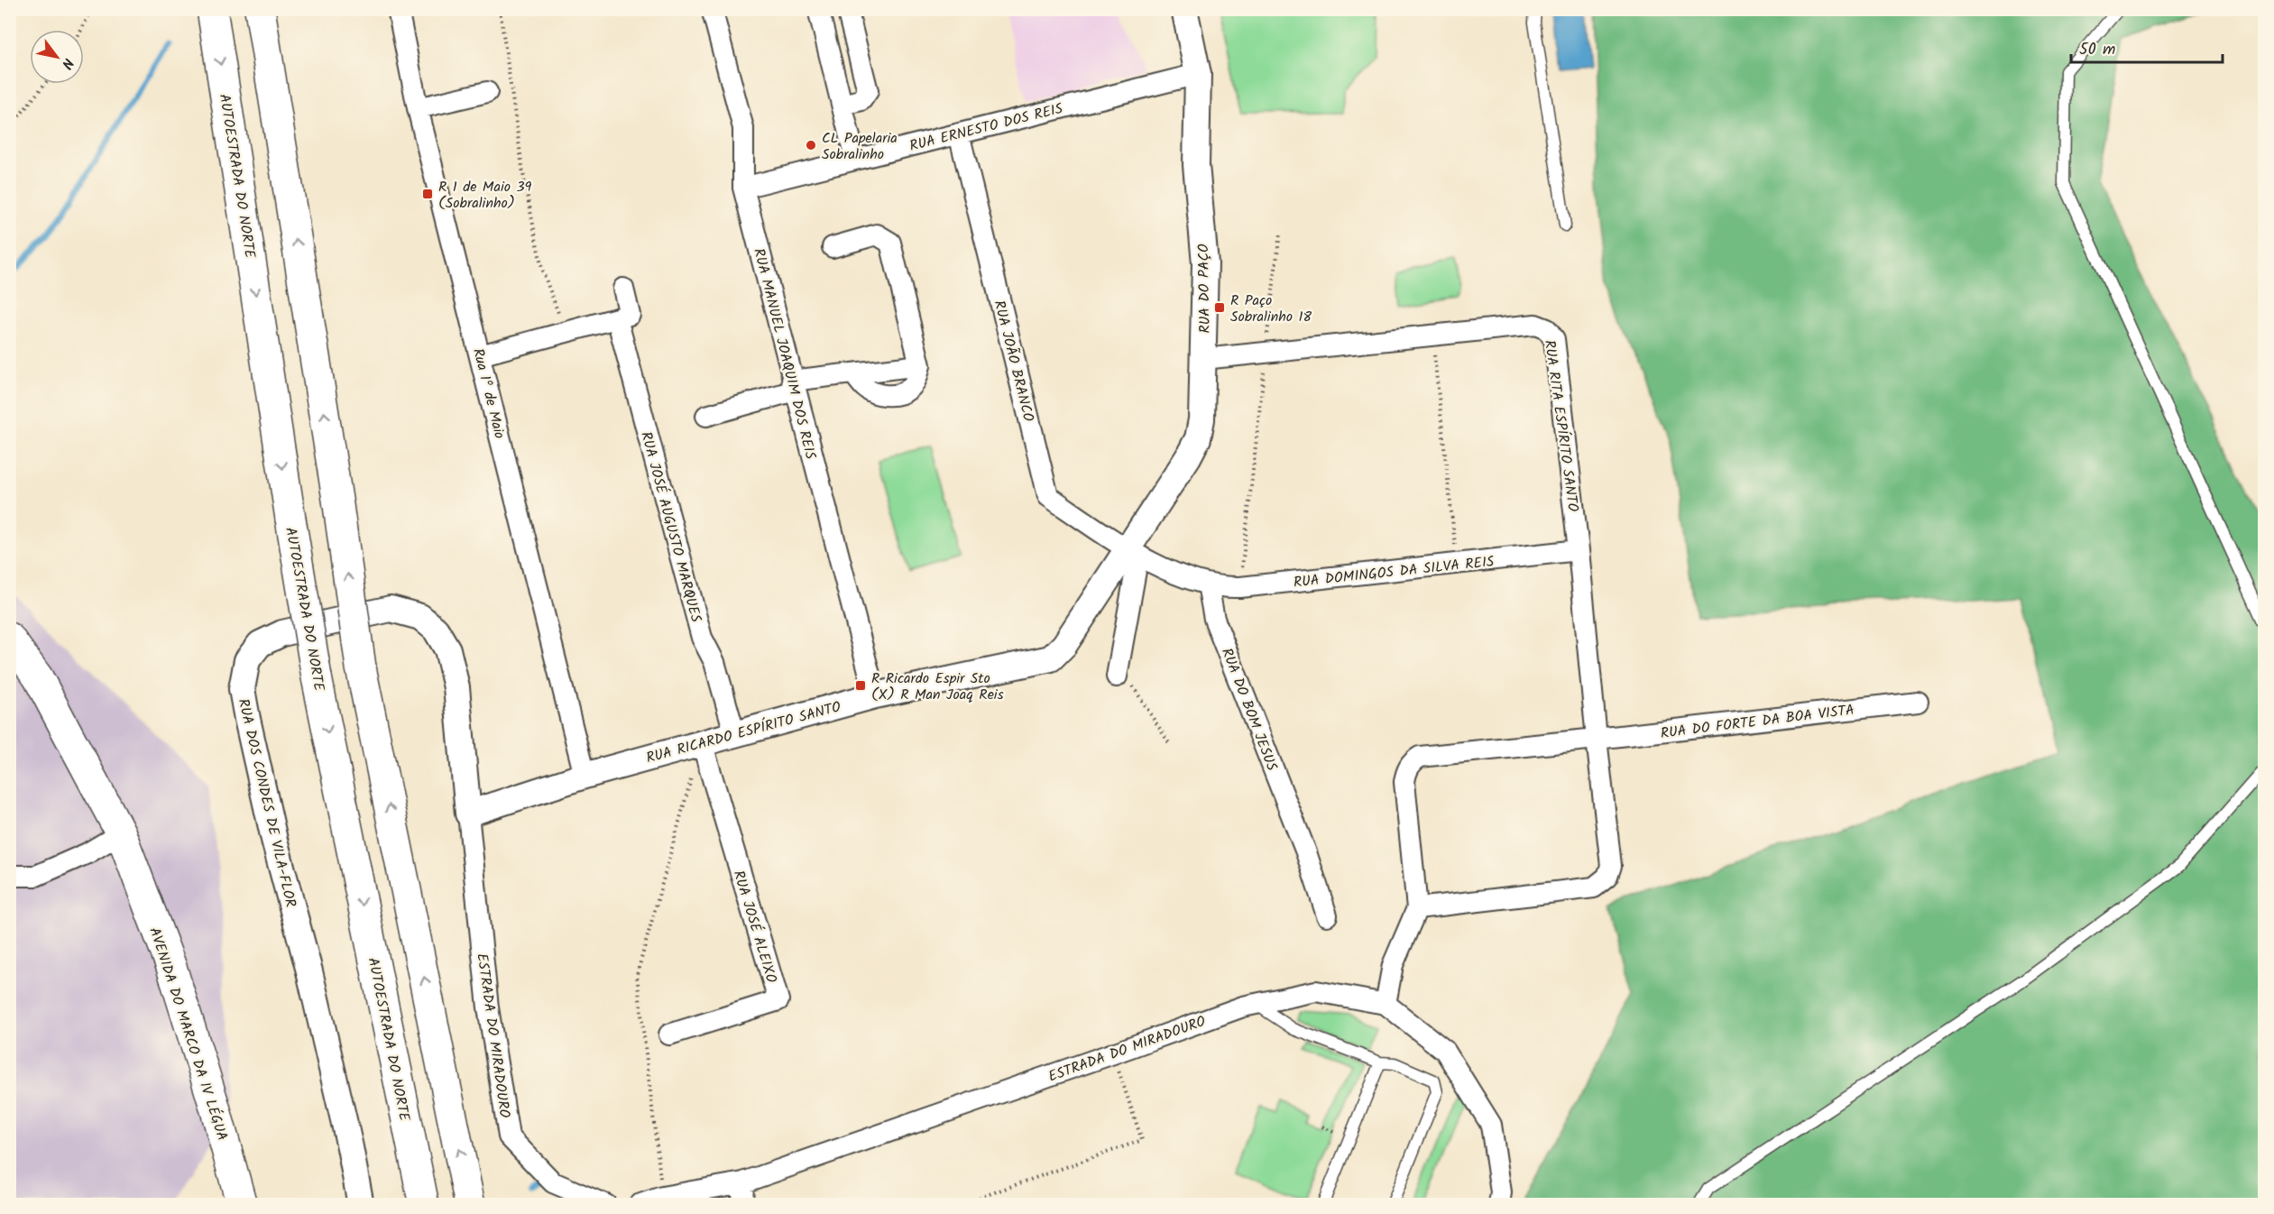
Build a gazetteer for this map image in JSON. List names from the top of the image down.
{
  "streets": {
    "main road": ["AUTOESTRADA DO NORTE", "AVENIDA DO MARCO DA IV LÉGUA"],
    "street": [
      "RUA ERNESTO DOS REIS",
      "RUA DO PAÇO",
      "RUA MANUEL JOAQUIM DOS REIS",
      "RUA JOÃO BRANCO",
      "Rua 1º de Maio",
      "RUA RITA ESPÍRITO SANTO",
      "RUA JOSÉ AUGUSTO MARQUES",
      "RUA DOMINGOS DA SILVA REIS",
      "RUA DO BOM JESUS",
      "RUA DO FORTE DA BOA VISTA",
      "RUA RICARDO ESPÍRITO SANTO",
      "RUA DOS CONDES DE VILA-FLOR",
      "RUA JOSÉ ALEIXO",
      "ESTRADA DO MIRADOURO"
    ]
  },
  "crossings": [
    ["RUA ERNESTO DOS REIS", "RUA DO PAÇO"],
    ["RUA ERNESTO DOS REIS", "RUA MANUEL JOAQUIM DOS REIS"],
    ["RUA ERNESTO DOS REIS", "RUA JOÃO BRANCO"],
    ["RUA DO PAÇO", "RUA JOÃO BRANCO"],
    ["RUA DO PAÇO", "RUA RITA ESPÍRITO SANTO"],
    ["RUA DO PAÇO", "RUA RICARDO ESPÍRITO SANTO"],
    ["RUA MANUEL JOAQUIM DOS REIS", "RUA RICARDO ESPÍRITO SANTO"],
    ["RUA JOÃO BRANCO", "RUA RICARDO ESPÍRITO SANTO"],
    ["Rua 1º de Maio", "RUA RICARDO ESPÍRITO SANTO"],
    ["RUA RITA ESPÍRITO SANTO", "RUA DOMINGOS DA SILVA REIS"],
    ["RUA RITA ESPÍRITO SANTO", "RUA DO FORTE DA BOA VISTA"],
    ["RUA JOSÉ AUGUSTO MARQUES", "RUA RICARDO ESPÍRITO SANTO"],
    ["RUA DOMINGOS DA SILVA REIS", "RUA DO BOM JESUS"],
    ["RUA RICARDO ESPÍRITO SANTO", "RUA DOS CONDES DE VILA-FLOR"],
    ["RUA RICARDO ESPÍRITO SANTO", "RUA JOSÉ ALEIXO"],
    ["RUA RICARDO ESPÍRITO SANTO", "ESTRADA DO MIRADOURO"],
    ["RUA DOS CONDES DE VILA-FLOR", "ESTRADA DO MIRADOURO"]
  ],
  "places": {
    "other": ["CL Papelaria Sobralinho"],
    "transit": ["R 1 de Maio 39 (Sobralinho)", "R Paço Sobralinho 18", "R Ricardo Espir Sto (X) R Man Joaq Reis"]
  },
  "scale_bar": "50 m",
  "north": "bottom right"
}
